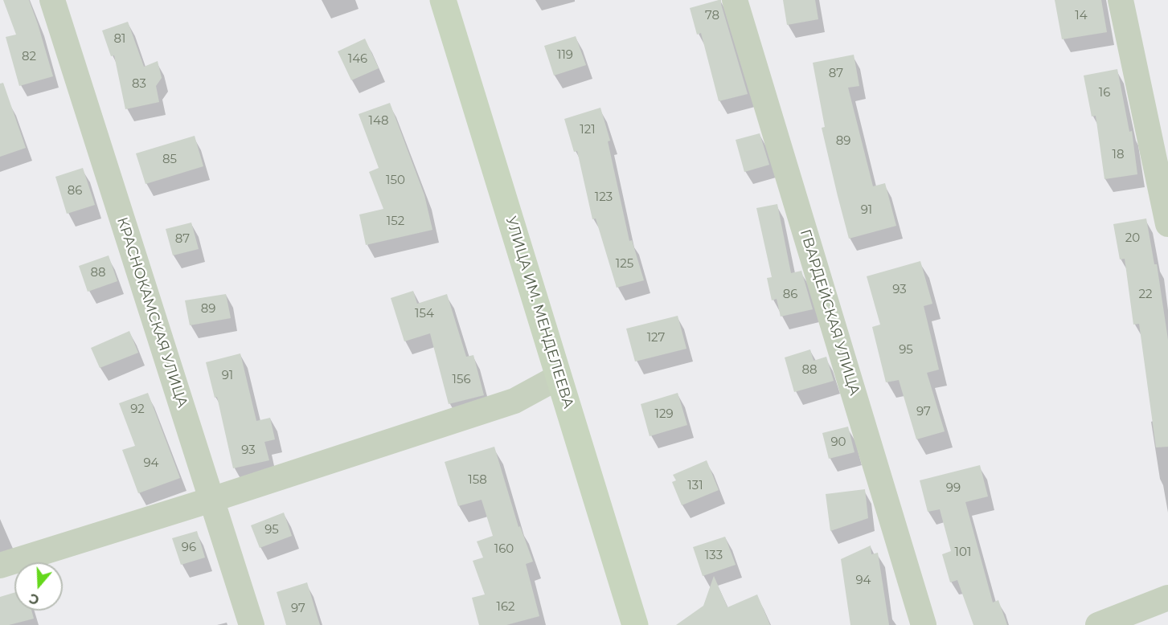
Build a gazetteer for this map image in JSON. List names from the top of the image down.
{
  "streets": {
    "main road": ["УЛИЦА ИМ. МЕНДЕЛЕЕВА"],
    "street": ["КРАСНОКАМСКАЯ УЛИЦА", "ГВАРДЕЙСКАЯ УЛИЦА"]
  },
  "house_numbers": [
    "78",
    "14",
    "81",
    "119",
    "82",
    "146",
    "87",
    "83",
    "16",
    "148",
    "121",
    "89",
    "18",
    "85",
    "150",
    "86",
    "123",
    "91",
    "152",
    "20",
    "87",
    "125",
    "88",
    "93",
    "86",
    "22",
    "89",
    "154",
    "127",
    "95",
    "88",
    "91",
    "156",
    "92",
    "97",
    "129",
    "90",
    "93",
    "94",
    "158",
    "131",
    "99",
    "95",
    "96",
    "160",
    "101",
    "133",
    "94",
    "162",
    "97"
  ],
  "north": "bottom"
}
